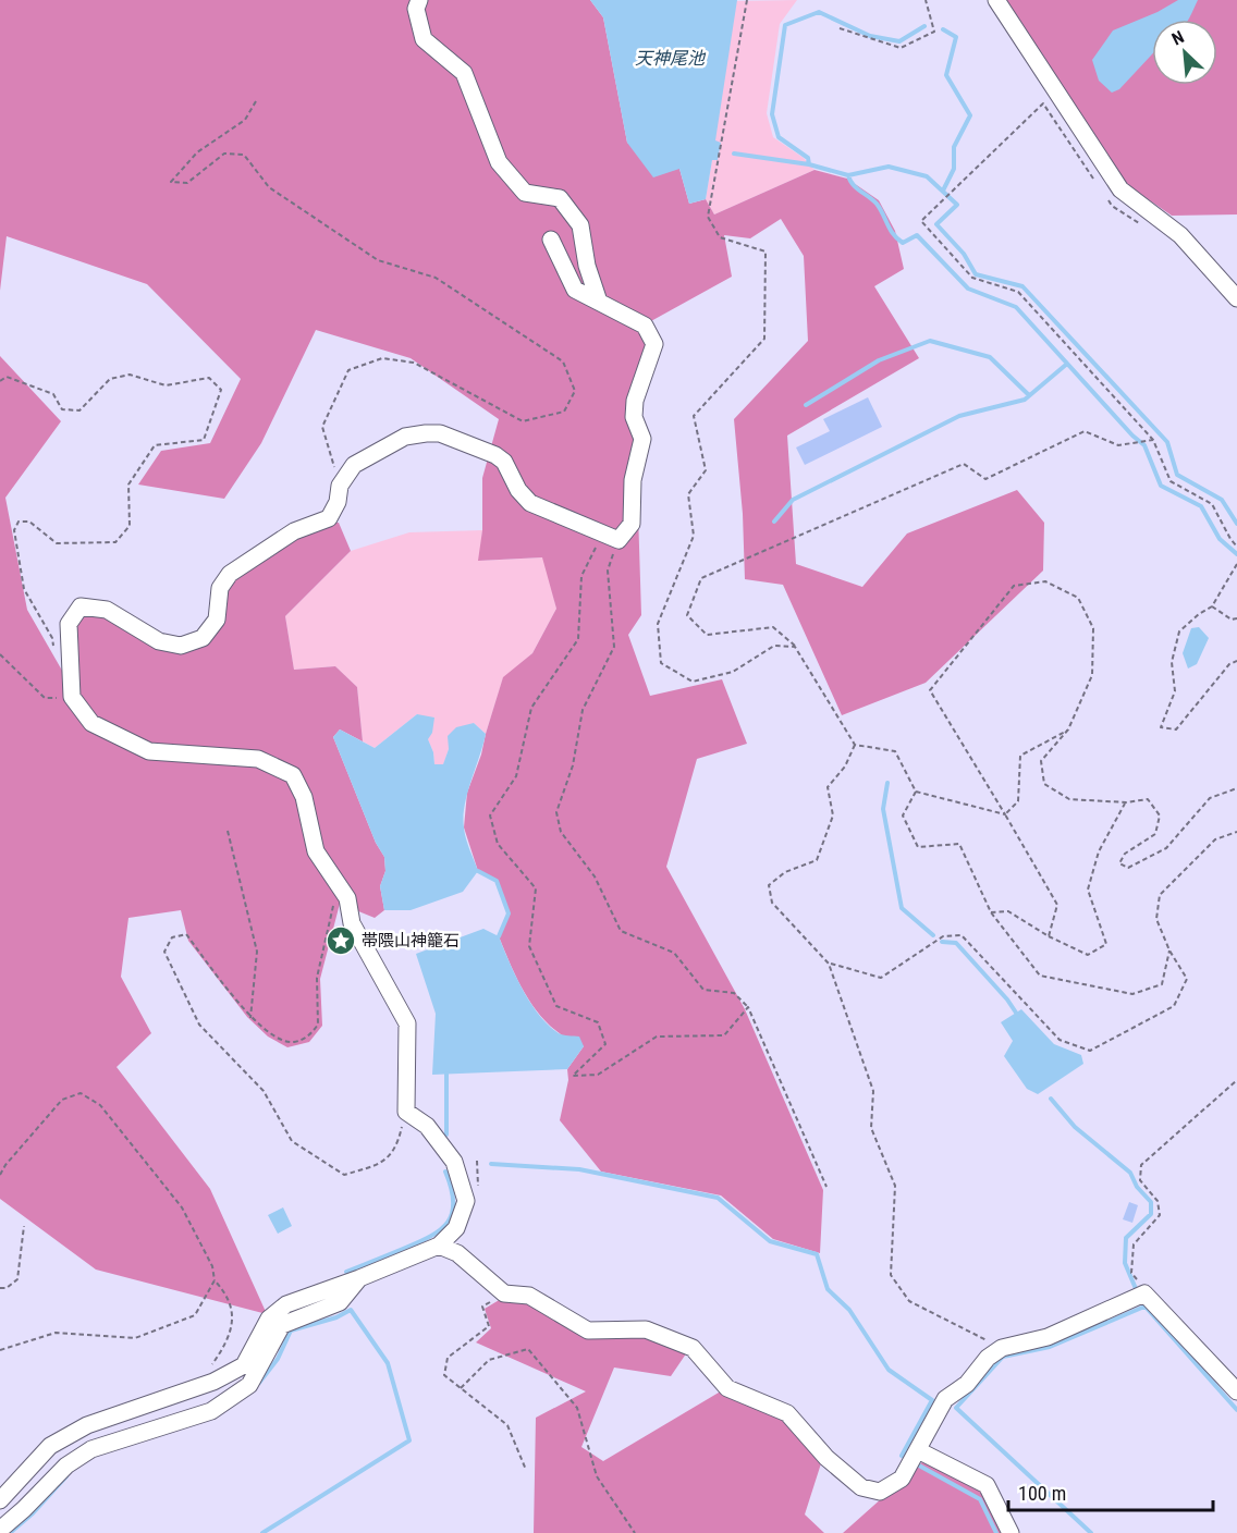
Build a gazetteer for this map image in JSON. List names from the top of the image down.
{
  "water": ["天神尾池"],
  "places": {
    "place": ["帯隈山神籠石"]
  },
  "scale_bar": "100 m",
  "north": "top left"
}
